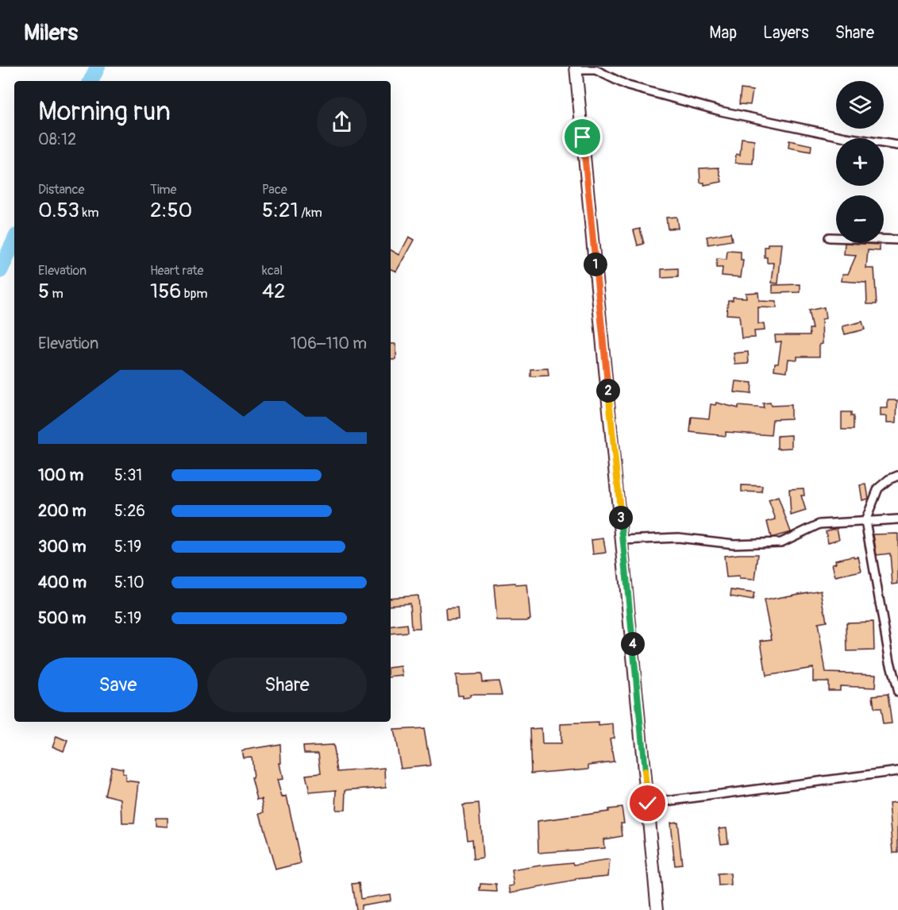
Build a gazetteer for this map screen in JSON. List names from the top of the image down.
{
  "page": {
    "header": "Milers",
    "nav": ["Map", "Layers", "Share"],
    "map_buttons": ["+", "−"],
    "heading": ["Morning run", "08:12"],
    "stats": [
      ["Distance", "0.53 km"],
      ["Time", "2:50"],
      ["Pace", "5:21 /km"],
      ["Elevation", "5 m"],
      ["Heart rate", "156 bpm"],
      ["kcal", "42"]
    ],
    "pins": [
      "1",
      "2",
      "3",
      "4"
    ],
    "chart": ["Elevation", "106–110 m"],
    "list": [
      {
        "name": "100 m",
        "note": "5:31"
      },
      {
        "name": "200 m",
        "note": "5:26"
      },
      {
        "name": "300 m",
        "note": "5:19"
      },
      {
        "name": "400 m",
        "note": "5:10"
      },
      {
        "name": "500 m",
        "note": "5:19"
      }
    ],
    "buttons": ["Save", "Share"]
  }
}
